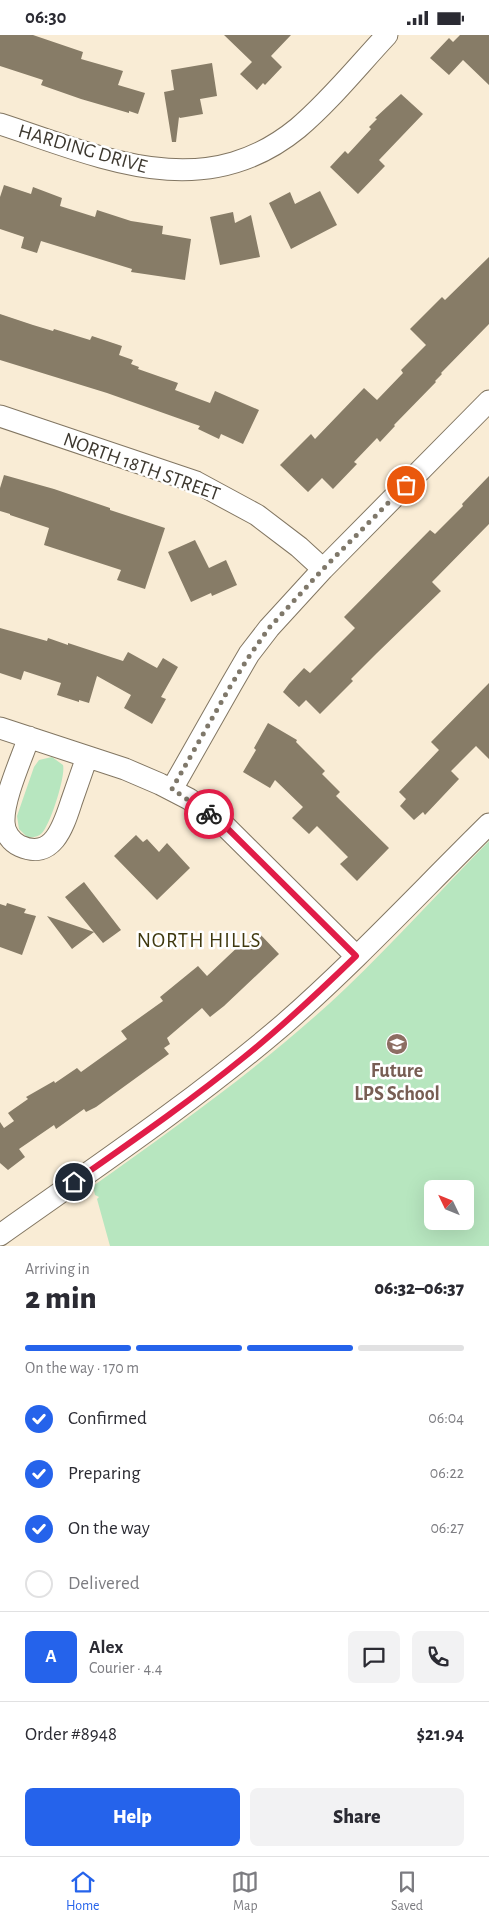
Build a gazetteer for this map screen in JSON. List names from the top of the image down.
{
  "streets": {
    "street": ["HARDING DRIVE", "NORTH 18TH STREET"]
  },
  "districts": ["NORTH HILLS"],
  "places": {
    "school or university": ["Future LPS School"]
  },
  "north": "top left",
  "page": {
    "status": "06:30",
    "heading": ["2 min", "Arriving in", "06:32–06:37"],
    "panel": [
      "Alex",
      "Courier · 4.4",
      "Order #8948",
      "$21.94"
    ],
    "bar": "On the way · 170 m",
    "list": [
      ["Confirmed", "06:04"],
      ["Preparing", "06:22"],
      ["On the way", "06:27"],
      "Delivered"
    ],
    "round": "A",
    "buttons": ["Help", "Share"],
    "tabs": ["Home", "Map", "Saved"]
  }
}
